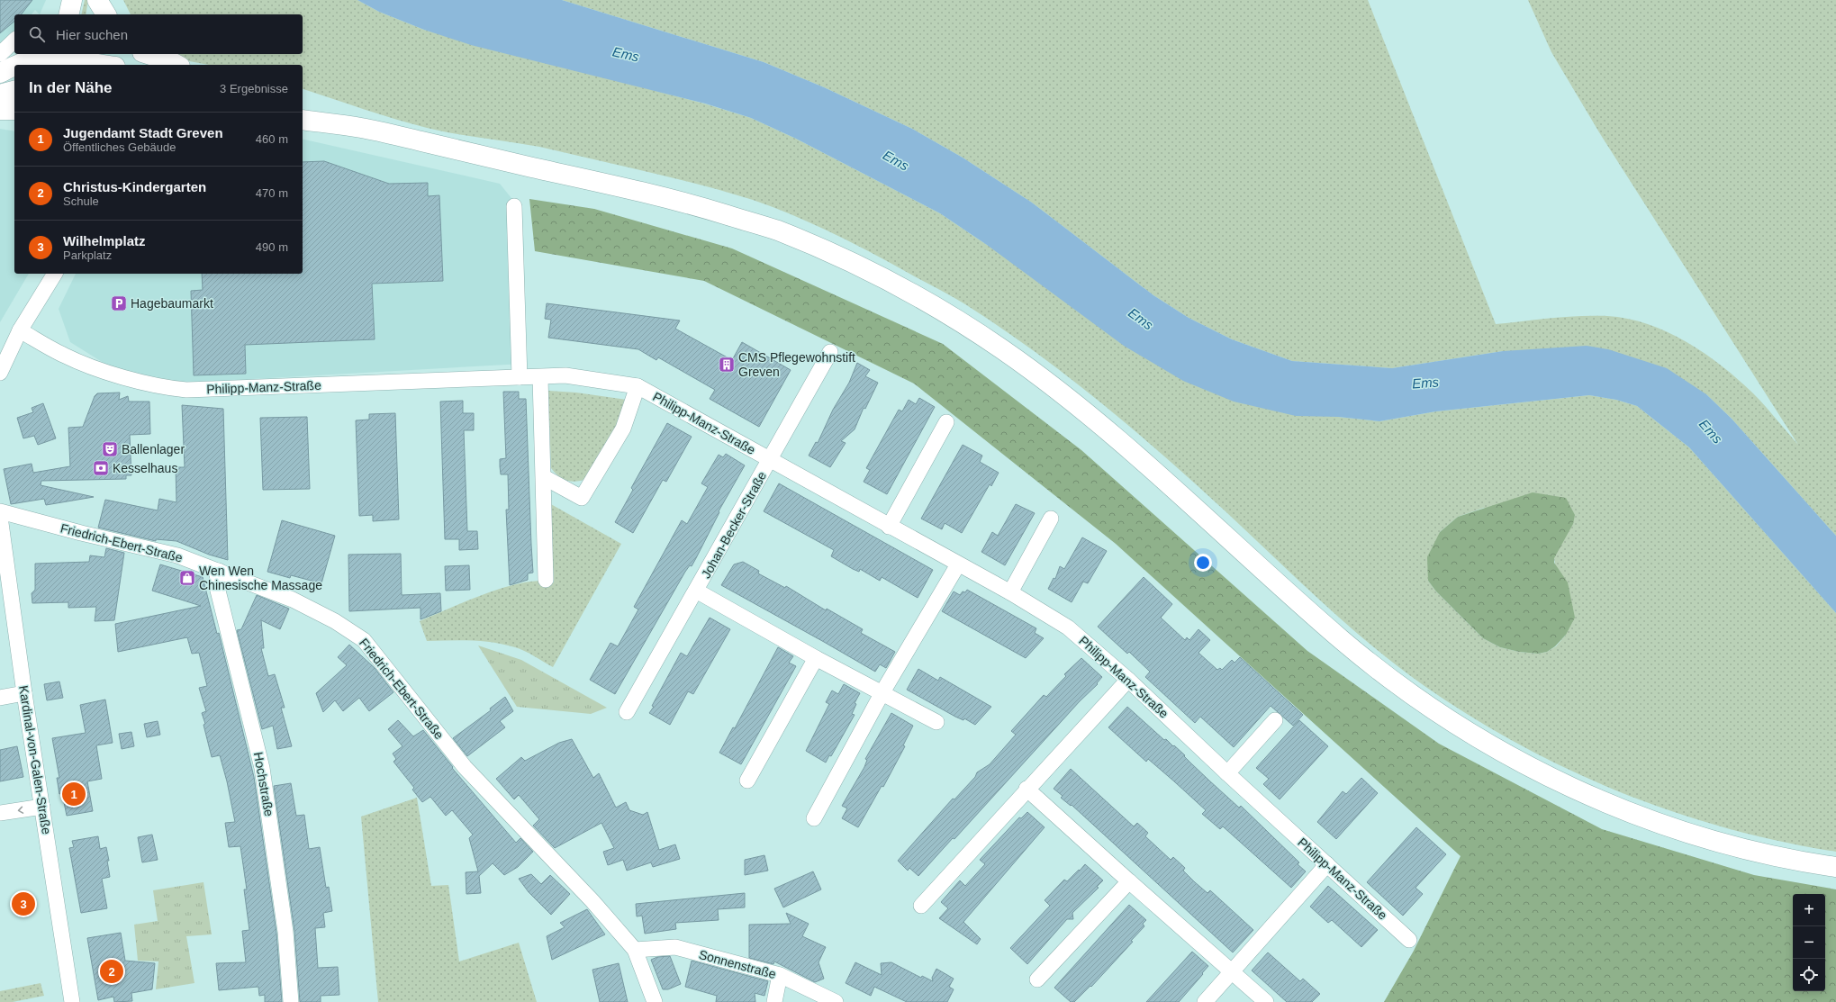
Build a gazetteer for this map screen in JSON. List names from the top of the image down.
{
  "streets": {
    "street": [
      "Philipp-Manz-Straße",
      "Johan-Becker-Straße",
      "Friedrich-Ebert-Straße",
      "Kardinal-von-Galen-Straße",
      "Hochstraße",
      "Sonnenstraße"
    ]
  },
  "crossings": [
    ["Philipp-Manz-Straße", "Johan-Becker-Straße"],
    ["Friedrich-Ebert-Straße", "Hochstraße"],
    ["Friedrich-Ebert-Straße", "Sonnenstraße"]
  ],
  "water": ["Ems"],
  "places": {
    "parking": ["Hagebaumarkt"],
    "building": ["CMS Pflegewohnstift Greven"],
    "theatre": ["Ballenlager"],
    "bank": ["Kesselhaus"],
    "shop": ["Wen Wen Chinesische Massage"]
  },
  "page": {
    "search": "Hier suchen",
    "heading": ["In der Nähe", "3 Ergebnisse"],
    "list": [
      {
        "mark": "1",
        "name": "Jugendamt Stadt Greven",
        "note": "Öffentliches Gebäude",
        "value": "460 m"
      },
      {
        "mark": "2",
        "name": "Christus-Kindergarten",
        "note": "Schule",
        "value": "470 m"
      },
      {
        "mark": "3",
        "name": "Wilhelmplatz",
        "note": "Parkplatz",
        "value": "490 m"
      }
    ],
    "pins": ["1", "3", "2"],
    "map_buttons": ["+", "−"]
  }
}
